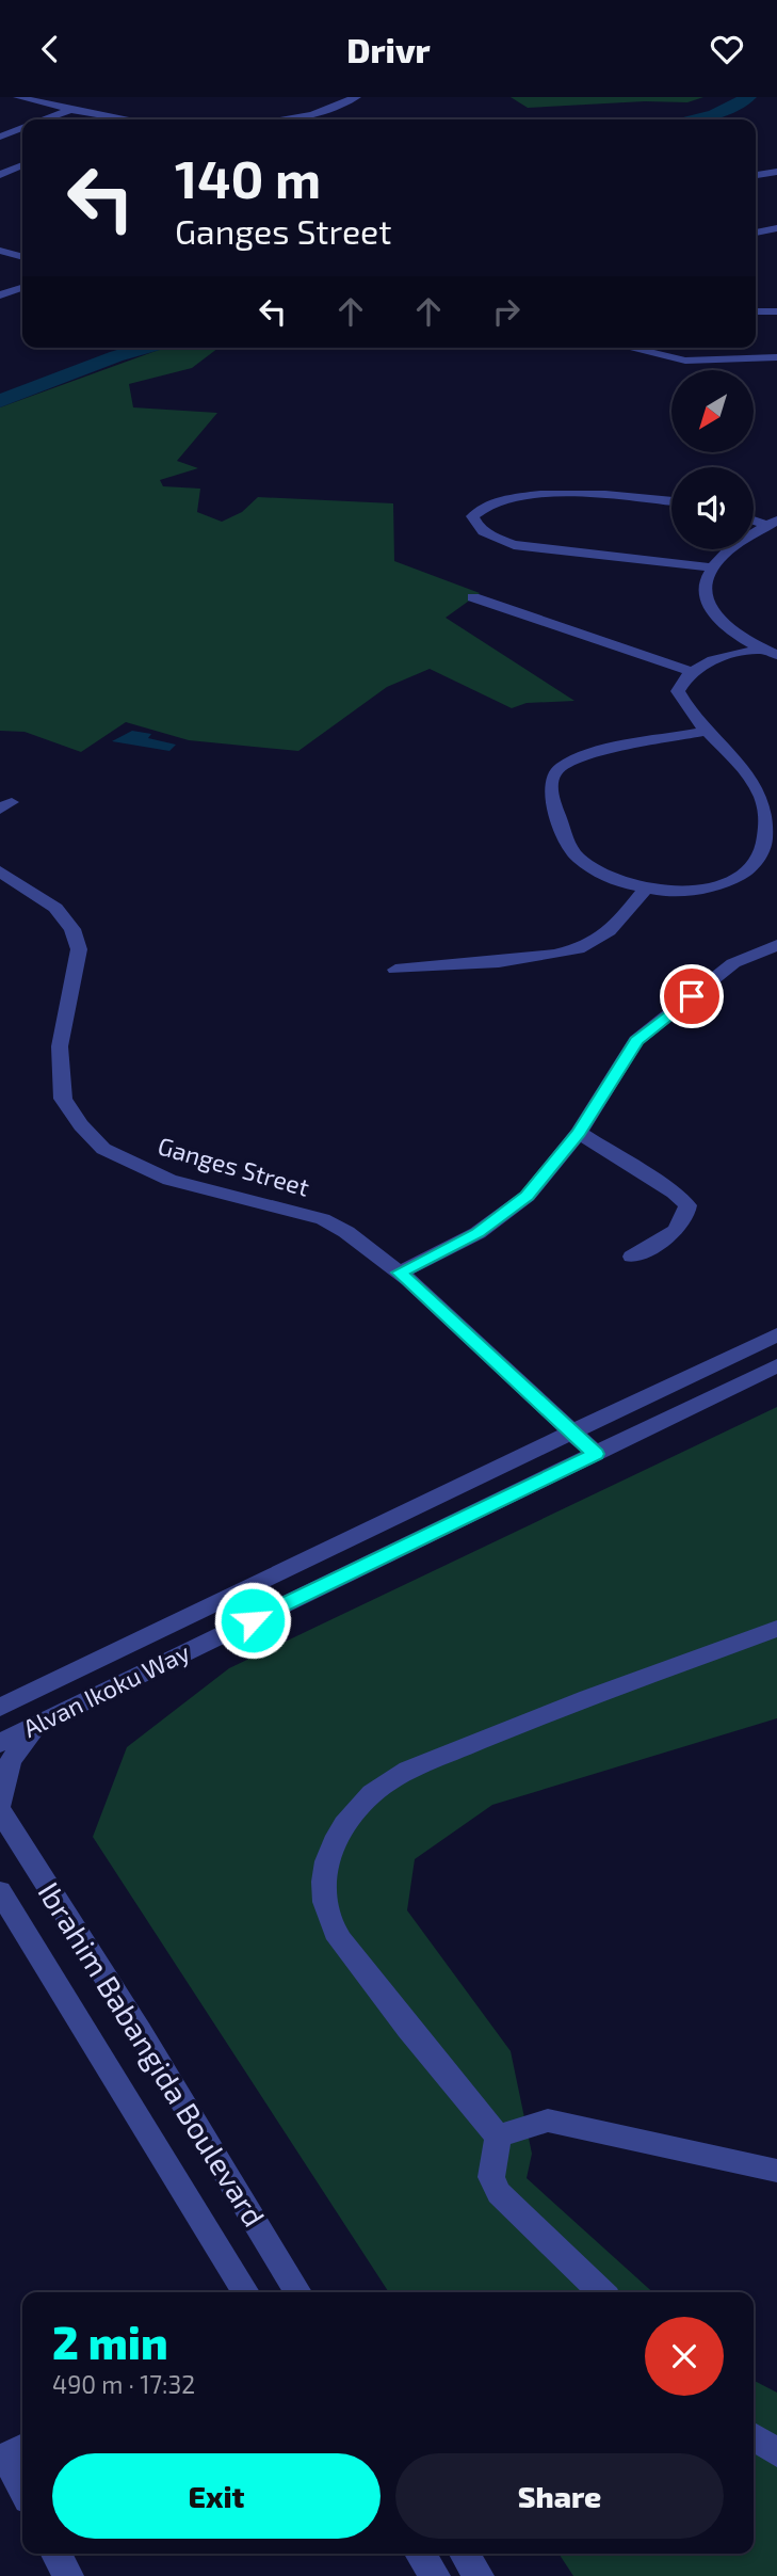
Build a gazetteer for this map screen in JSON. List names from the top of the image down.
{
  "streets": {
    "street": ["Ganges Street", "Alvan Ikoku Way", "Ibrahim Babangida Boulevard"]
  },
  "crossings": [
    ["Ganges Street", "Alvan Ikoku Way"]
  ],
  "north": "bottom left",
  "page": {
    "header": "Drivr",
    "turn": ["140 m", "Ganges Street"],
    "heading": ["2 min", "490 m · 17:32"],
    "buttons": ["Exit", "Share"]
  }
}
